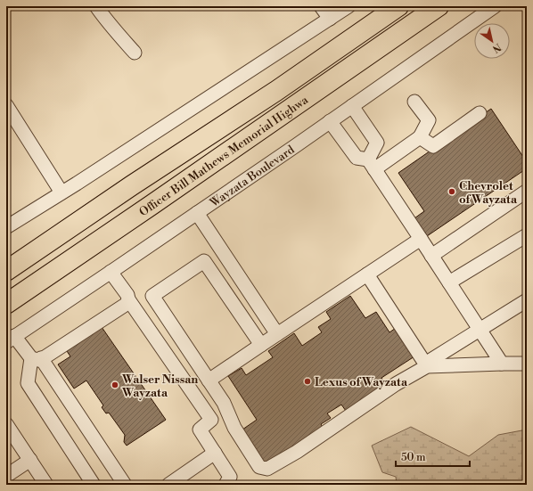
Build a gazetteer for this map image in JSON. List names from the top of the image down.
{
  "streets": {
    "highway": ["Officer Bill Mathews Memorial Highwa"],
    "street": ["Wayzata Boulevard"]
  },
  "places": ["Chevrolet of Wayzata", "Lexus of Wayzata", "Walser Nissan Wayzata"],
  "scale_bar": "50 m",
  "north": "bottom right"
}
